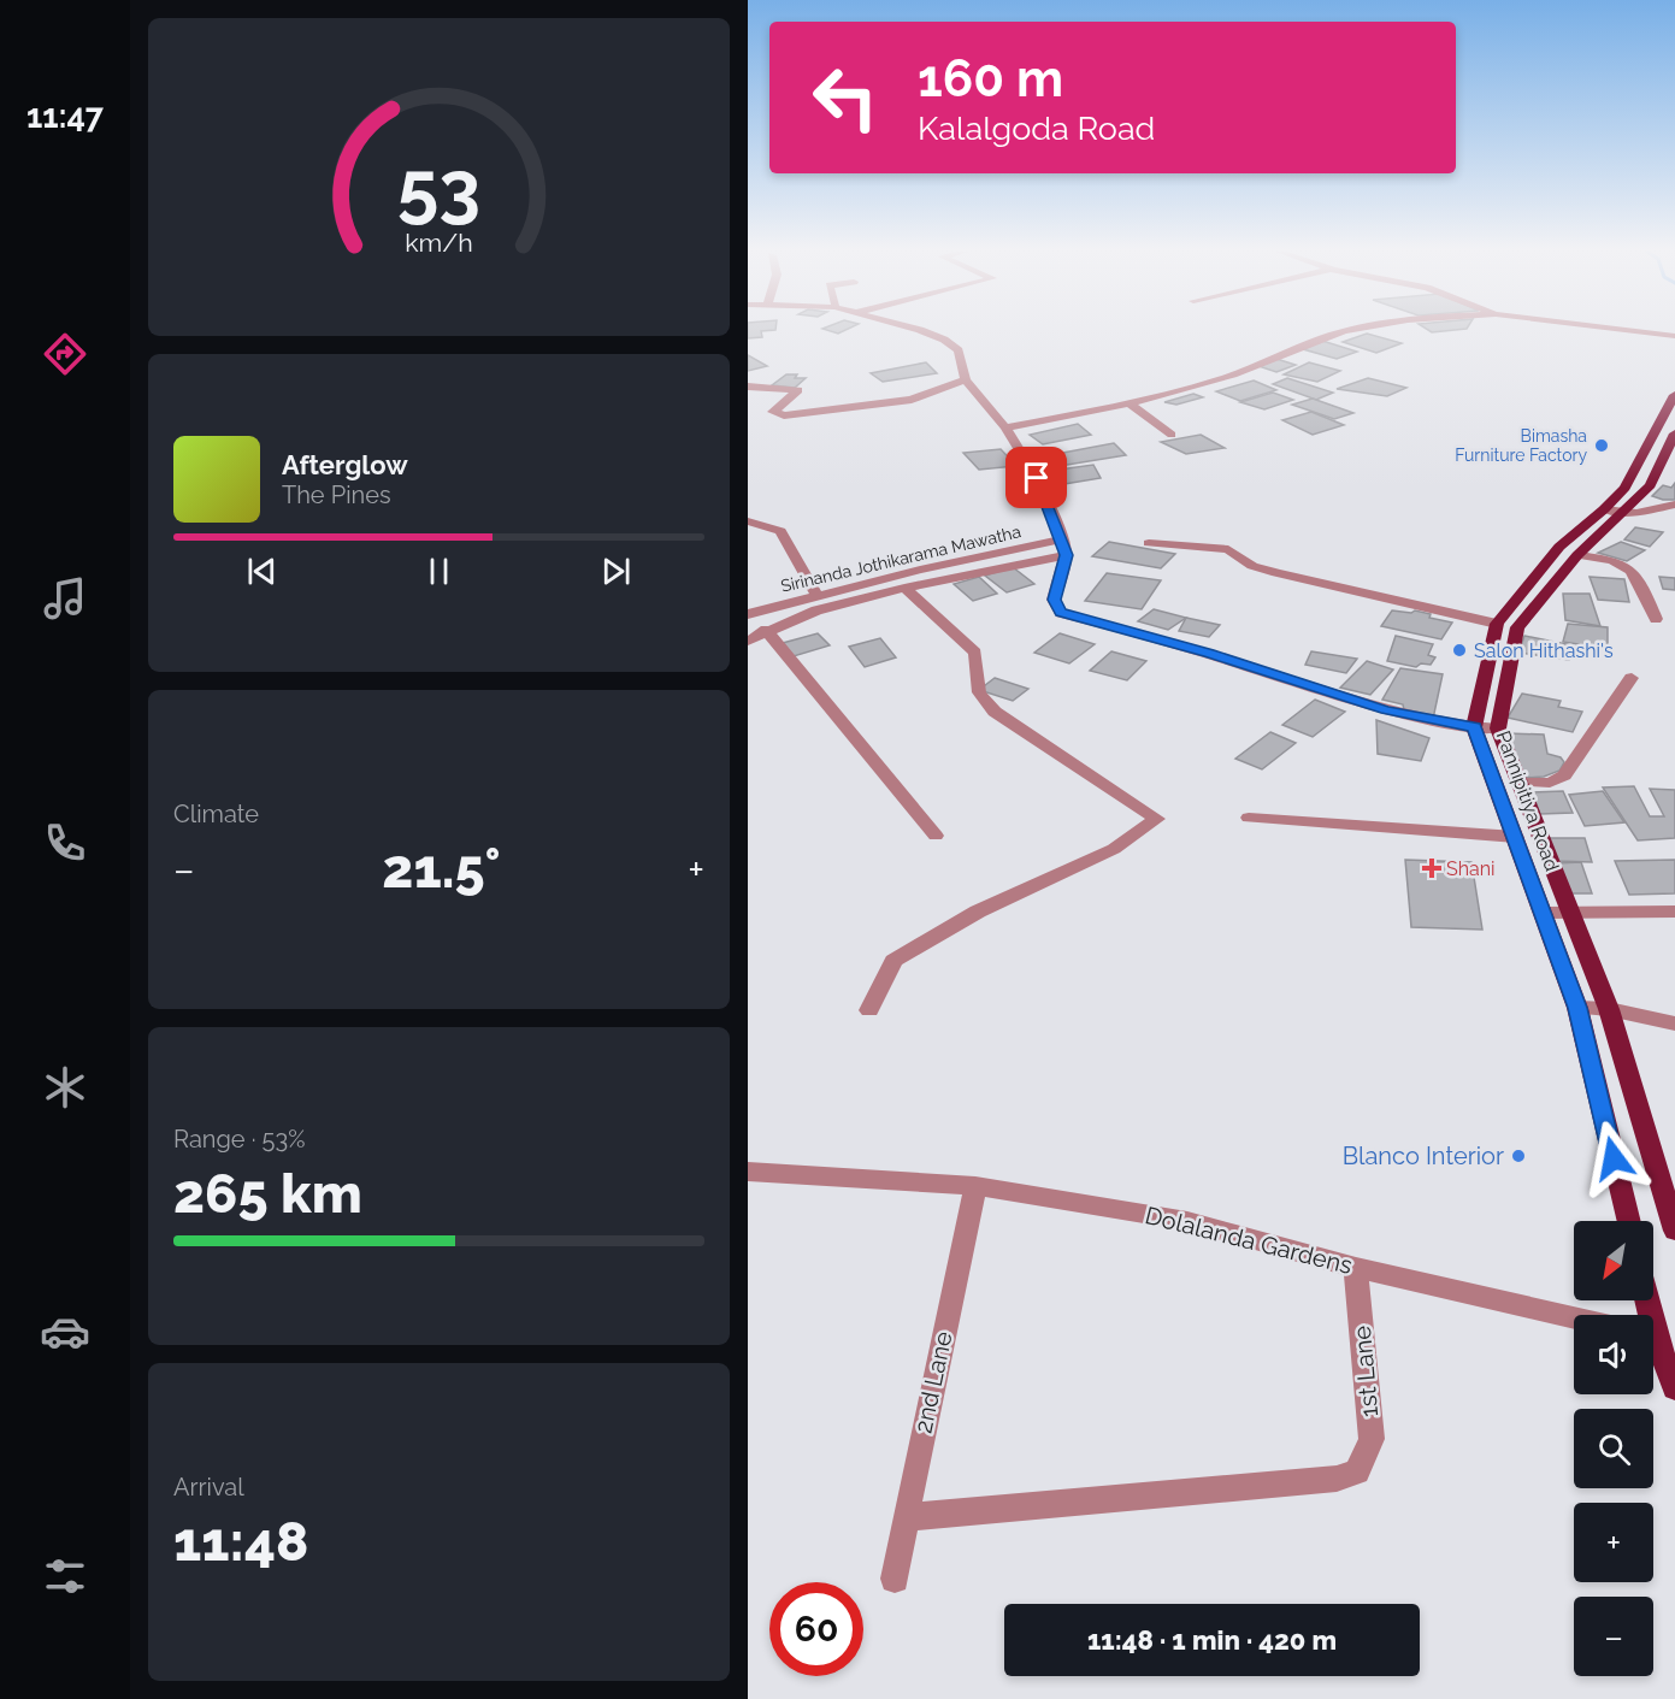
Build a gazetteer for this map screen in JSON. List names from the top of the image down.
{
  "streets": {
    "main road": ["Pannipitiya Road"],
    "street": [
      "Sirinanda Jothikarama Mawatha",
      "Dolalanda Gardens",
      "1st Lane",
      "2nd Lane"
    ]
  },
  "crossings": [
    ["Dolalanda Gardens", "1st Lane"],
    ["Dolalanda Gardens", "2nd Lane"],
    ["1st Lane", "2nd Lane"]
  ],
  "places": {
    "other": ["Bimasha Furniture Factory", "Salon Hithashi's", "Blanco Interior"],
    "health": ["Shani"]
  },
  "north": "bottom left",
  "page": {
    "tabs": "11:47",
    "turn": ["160 m", "Kalalgoda Road"],
    "song": ["Afterglow", "The Pines"],
    "tile": [
      "Climate",
      ["Range · 53%", "265 km"],
      ["Arrival", "11:48"]
    ],
    "heat": ["−", "21.5°", "+"],
    "map_buttons": ["+", "−"],
    "limit": "60",
    "trip": "11:48 · 1 min · 420 m",
    "gauge": ["53", "km/h"]
  }
}
